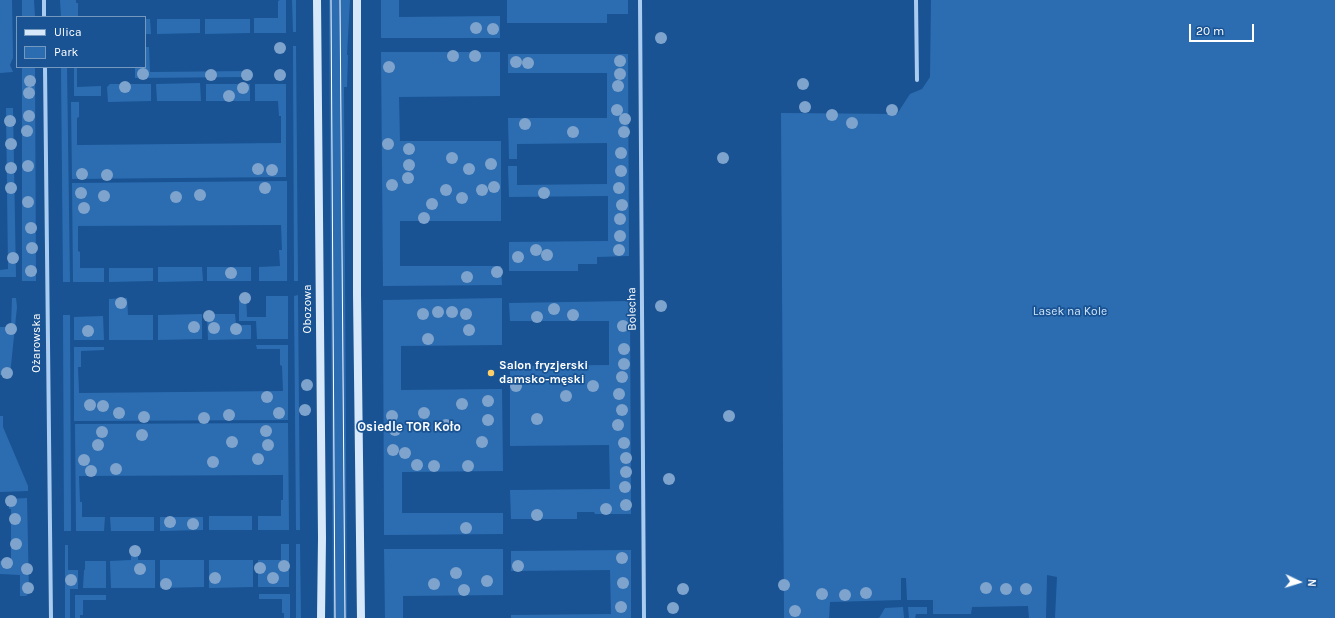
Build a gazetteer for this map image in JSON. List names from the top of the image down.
{
  "streets": {
    "street": ["Obozowa", "Bolecha", "Ożarowska"]
  },
  "districts": ["Osiedle TOR Koło"],
  "parks": ["Lasek na Kole"],
  "places": ["Salon fryzjerski damsko-męski"],
  "legend": ["Ulica", "Park"],
  "scale_bar": "20 m",
  "north": "right"
}
